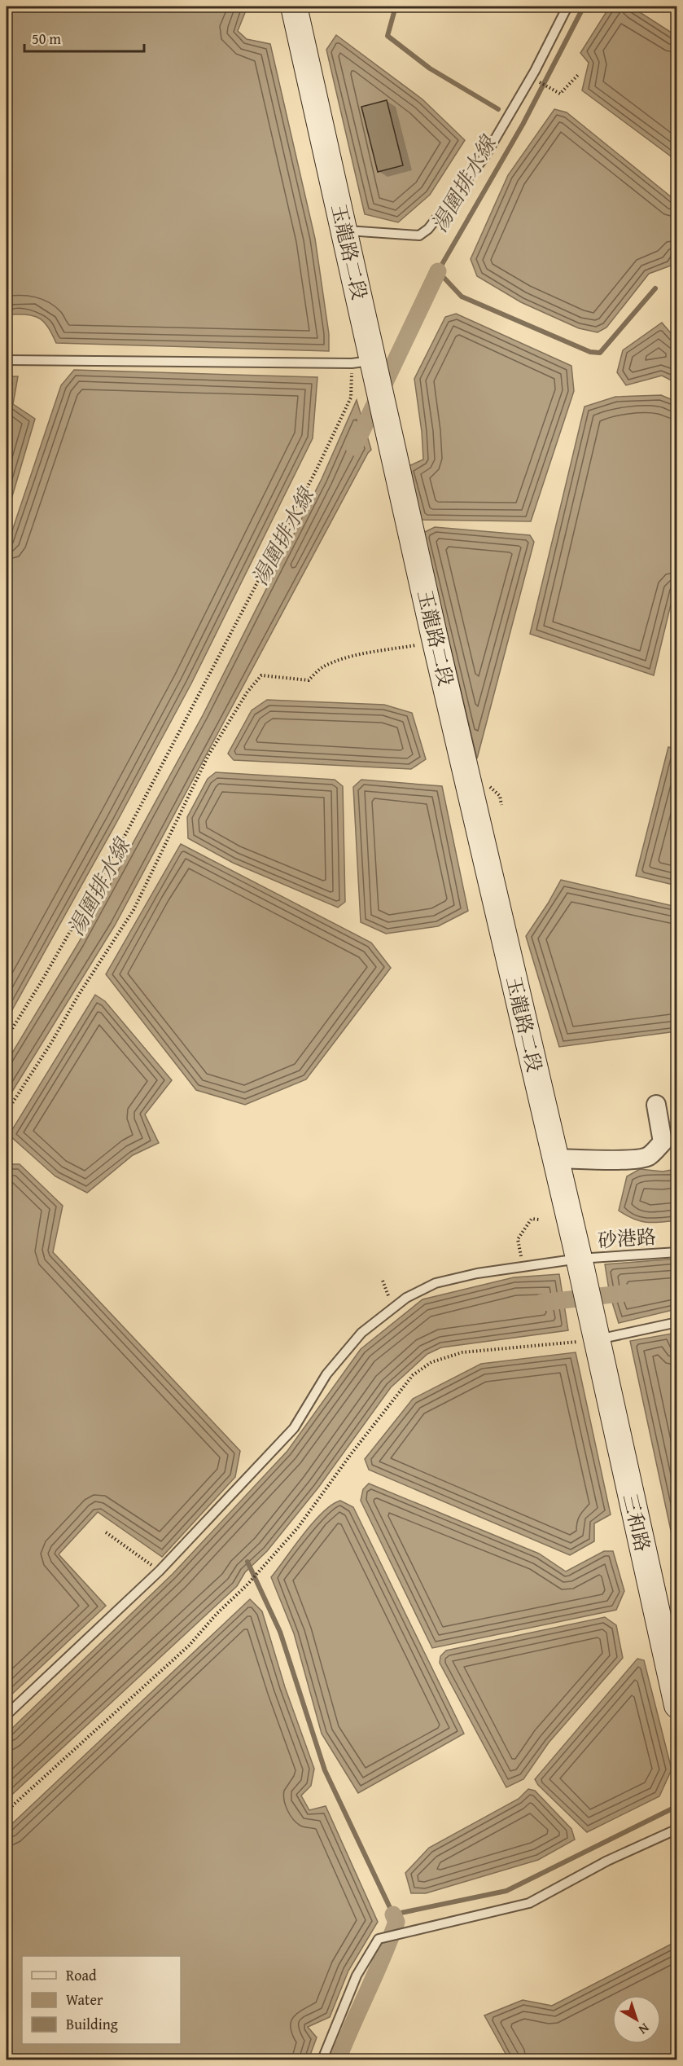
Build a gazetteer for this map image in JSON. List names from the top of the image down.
{
  "streets": {
    "main road": ["玉龍路二段", "三和路"],
    "lane": ["砂港路"]
  },
  "crossings": [
    ["玉龍路二段", "砂港路"],
    ["玉龍路二段", "三和路"],
    ["砂港路", "三和路"]
  ],
  "water": ["湯圍排水線"],
  "legend": ["Road", "Water", "Building"],
  "scale_bar": "50 m",
  "north": "bottom right"
}
